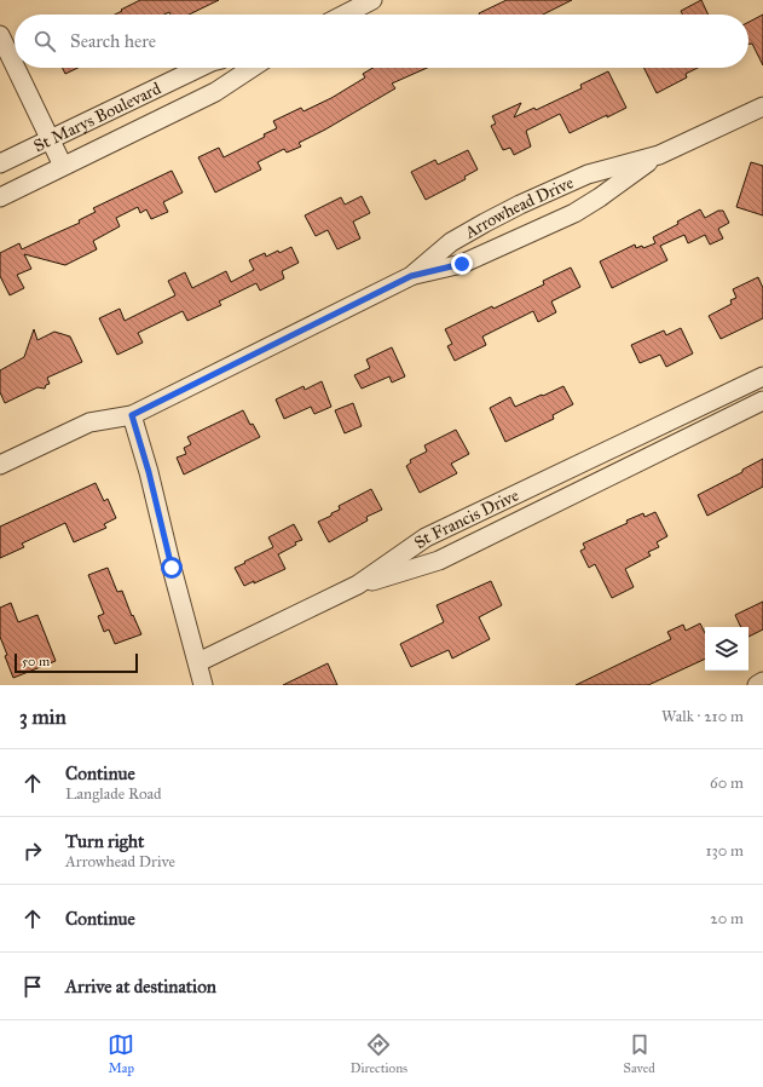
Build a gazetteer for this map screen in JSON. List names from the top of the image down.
{
  "streets": {
    "street": ["St Marys Boulevard", "Arrowhead Drive", "St Francis Drive"]
  },
  "scale_bar": "50 m",
  "page": {
    "search": "Search here",
    "scale": "50 m",
    "heading": ["3 min", "Walk · 210 m"],
    "list": [
      ["Continue", "Langlade Road", "60 m"],
      ["Turn right", "Arrowhead Drive", "130 m"],
      ["Continue", "20 m"],
      "Arrive at destination"
    ],
    "nav": ["Map", "Directions", "Saved"]
  }
}
